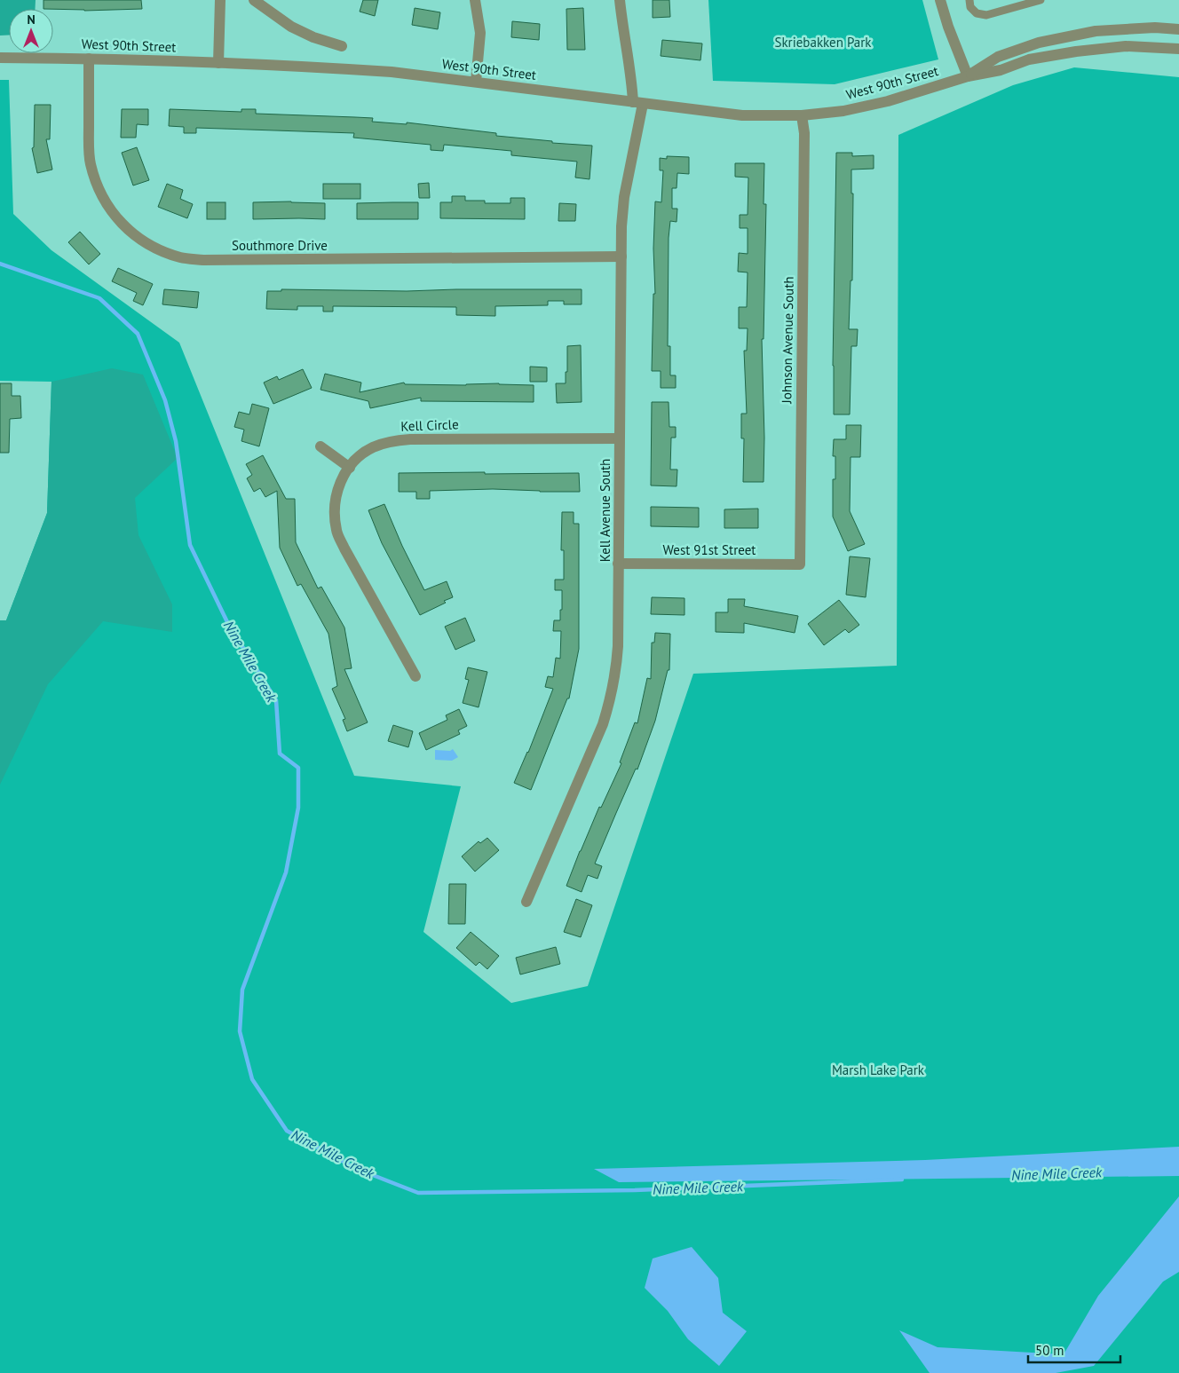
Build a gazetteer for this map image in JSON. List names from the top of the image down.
{
  "streets": {
    "street": [
      "West 90th Street",
      "Southmore Drive",
      "Johnson Avenue South",
      "Kell Circle",
      "Kell Avenue South",
      "West 91st Street"
    ]
  },
  "crossings": [
    ["West 90th Street", "Southmore Drive"],
    ["West 90th Street", "Johnson Avenue South"],
    ["West 90th Street", "Kell Avenue South"],
    ["Southmore Drive", "Kell Avenue South"],
    ["Johnson Avenue South", "West 91st Street"],
    ["Kell Circle", "Kell Avenue South"],
    ["Kell Avenue South", "West 91st Street"]
  ],
  "water": ["Nine Mile Creek"],
  "parks": ["Skriebakken Park", "Marsh Lake Park"],
  "scale_bar": "50 m",
  "north": "top"
}
